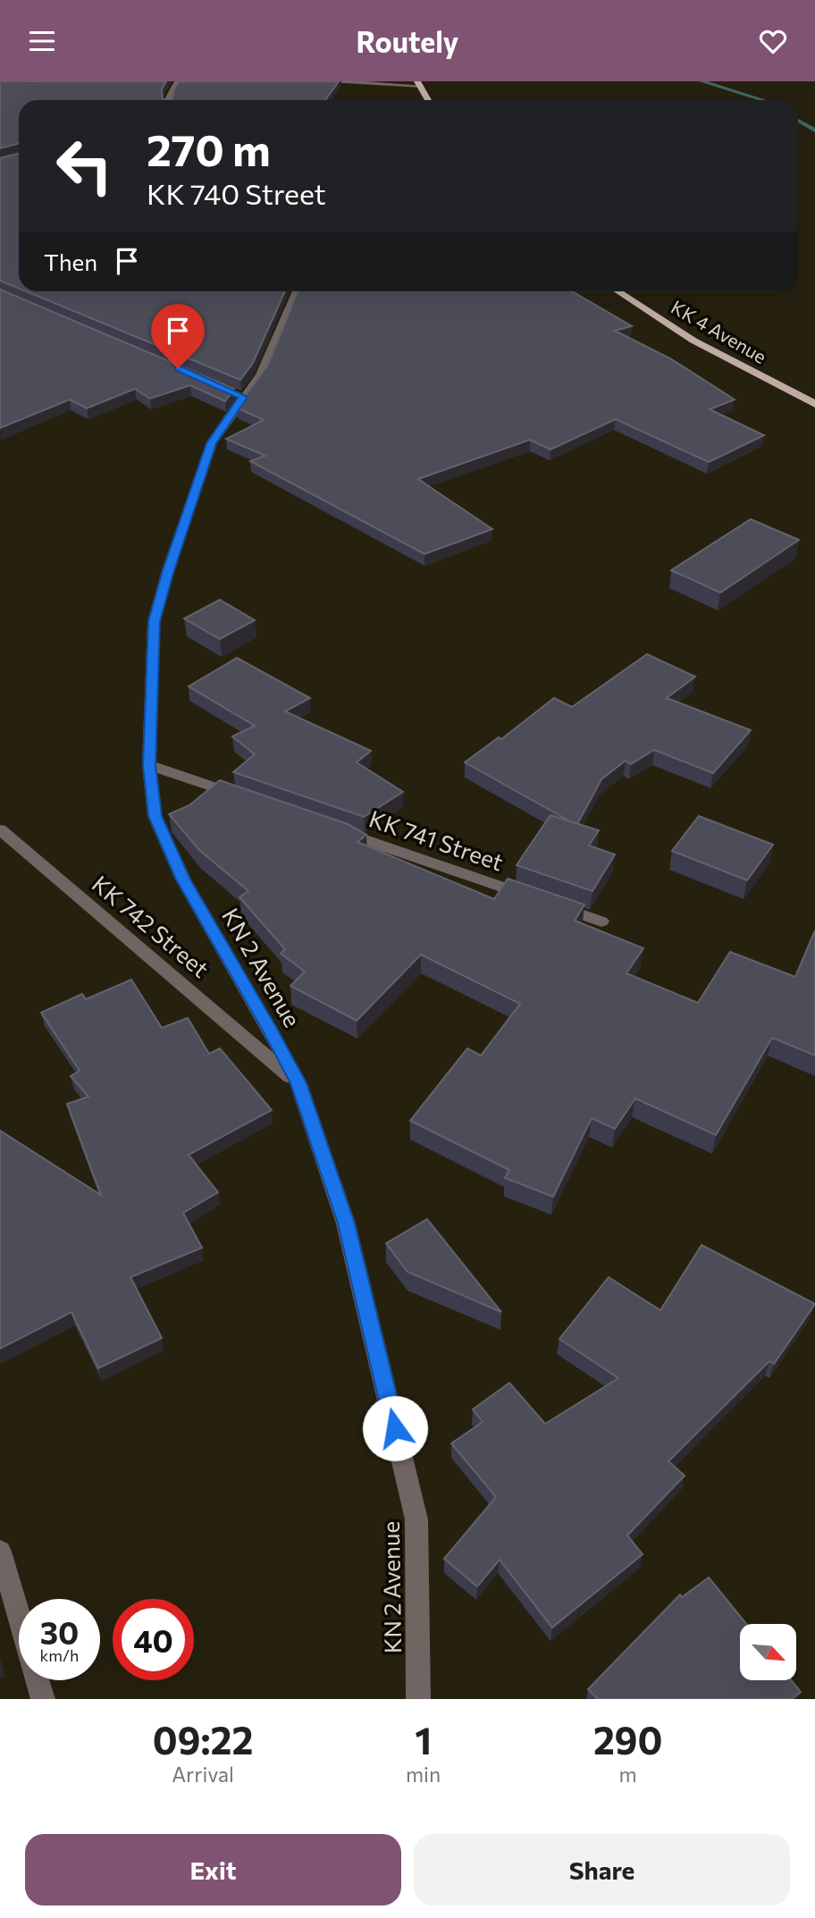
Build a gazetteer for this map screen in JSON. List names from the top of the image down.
{
  "streets": {
    "main road": ["KK 4 Avenue"],
    "street": ["KK 741 Street", "KK 742 Street", "KN 2 Avenue"]
  },
  "crossings": [
    ["KK 742 Street", "KN 2 Avenue"]
  ],
  "north": "bottom right",
  "page": {
    "header": "Routely",
    "turn": ["270 m", "KK 740 Street"],
    "then": "Then",
    "speed": "30 km/h",
    "limit": "40",
    "eta": [
      "09:22",
      "Arrival",
      "1",
      "min",
      "290",
      "m"
    ],
    "buttons": ["Exit", "Share"]
  }
}
